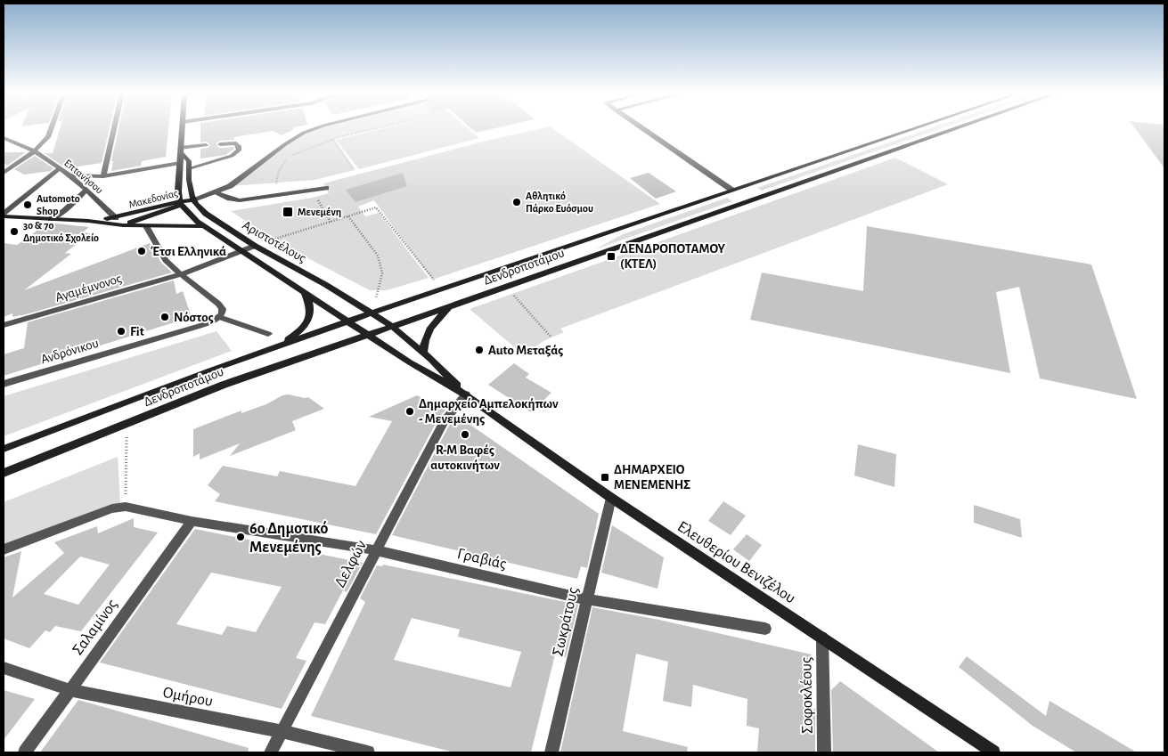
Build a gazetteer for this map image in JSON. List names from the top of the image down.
{
  "streets": {
    "main road": [
      "Επτανήσου",
      "Μακεδονίας",
      "Αριστοτέλους",
      "Δενδροποτάμου",
      "Ελευθερίου Βενιζέλου"
    ],
    "street": [
      "Αγαμέμνονος",
      "Ανδρόνικου",
      "Γραβιάς",
      "Δελφών",
      "Σωκράτους",
      "Σαλαμίνος",
      "Σοφοκλέους",
      "Ομήρου"
    ]
  },
  "crossings": [
    ["Επτανήσου", "Μακεδονίας"],
    ["Μακεδονίας", "Αριστοτέλους"],
    ["Αριστοτέλους", "Δενδροποτάμου"],
    ["Αριστοτέλους", "Αγαμέμνονος"],
    ["Αριστοτέλους", "Ελευθερίου Βενιζέλου"],
    ["Δενδροποτάμου", "Ελευθερίου Βενιζέλου"],
    ["Γραβιάς", "Δελφών"],
    ["Γραβιάς", "Σωκράτους"],
    ["Γραβιάς", "Σαλαμίνος"],
    ["Ελευθερίου Βενιζέλου", "Δελφών"],
    ["Ελευθερίου Βενιζέλου", "Σωκράτους"],
    ["Ελευθερίου Βενιζέλου", "Σοφοκλέους"],
    ["Δελφών", "Ομήρου"],
    ["Σαλαμίνος", "Ομήρου"]
  ],
  "places": {
    "other": [
      "Αθλητικό Πάρκο Ευόσμου",
      "Automoto Shop",
      "3ο & 7ο Δημοτικό Σχολείο",
      "Έτσι Ελληνικά",
      "Νόστος",
      "Fit",
      "Auto Μεταξάς",
      "Δημαρχείο Αμπελοκήπων - Μενεμένης",
      "R-M Βαφές αυτοκινήτων",
      "6ο Δημοτικό Μενεμένης"
    ],
    "transit": ["Μενεμένη", "ΔΕΝΔΡΟΠΟΤΑΜΟΥ (ΚΤΕΛ)", "ΔΗΜΑΡΧΕΙΟ ΜΕΝΕΜΕΝΗΣ"]
  }
}
